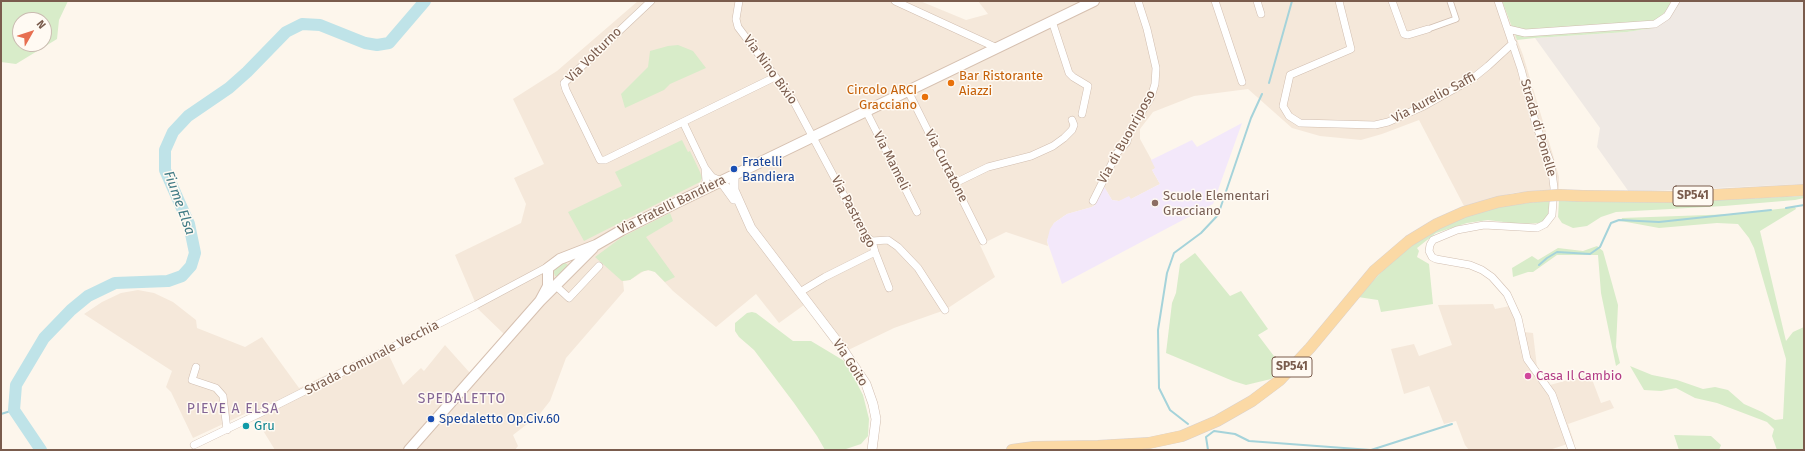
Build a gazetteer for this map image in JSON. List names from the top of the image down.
{
  "streets": {
    "main road": ["SP541", "Via Fratelli Bandiera"],
    "street": [
      "Via Volturno",
      "Via Nino Bixio",
      "Via Aurelio Saffi",
      "Strada di Ponelle",
      "Via di Buonriposo",
      "Via Mameli",
      "Via Curtatone",
      "Via Pastrengo",
      "Strada Comunale Vecchia",
      "Via Goito"
    ]
  },
  "crossings": [
    ["Via Nino Bixio", "Via Fratelli Bandiera"],
    ["Via Nino Bixio", "Via Pastrengo"],
    ["Via Aurelio Saffi", "Strada di Ponelle"],
    ["Via Mameli", "Via Fratelli Bandiera"],
    ["Via Curtatone", "Via Fratelli Bandiera"],
    ["Via Fratelli Bandiera", "Via Pastrengo"],
    ["Via Fratelli Bandiera", "Strada Comunale Vecchia"],
    ["Via Fratelli Bandiera", "Via Goito"]
  ],
  "districts": ["SPEDALETTO", "PIEVE A ELSA"],
  "water": ["Fiume Elsa"],
  "places": [
    "Bar Ristorante Aiazzi",
    "Circolo ARCI Gracciano",
    "Fratelli Bandiera",
    "Scuole Elementari Gracciano",
    "Casa Il Cambio",
    "Spedaletto Op.Civ.60",
    "Gru"
  ],
  "north": "top right"
}
